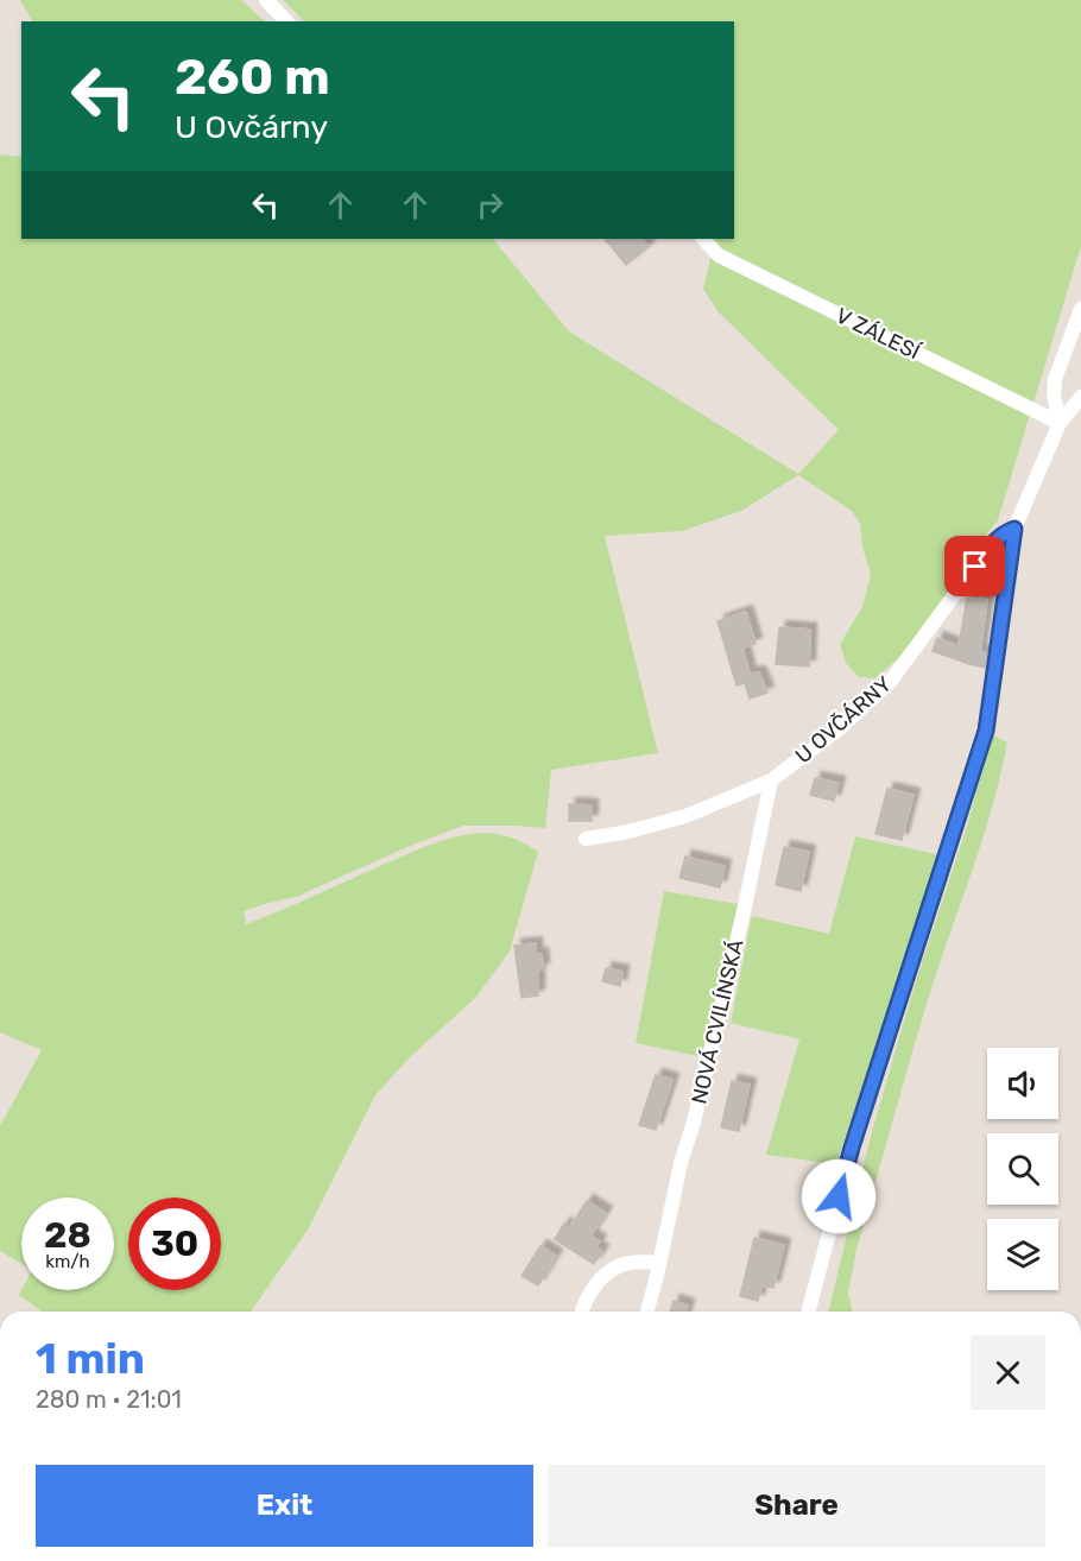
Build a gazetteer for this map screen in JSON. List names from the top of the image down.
{
  "streets": {
    "street": ["V ZÁLESÍ", "U OVČÁRNY", "NOVÁ CVILÍNSKÁ"]
  },
  "crossings": [
    ["V ZÁLESÍ", "U OVČÁRNY"],
    ["U OVČÁRNY", "NOVÁ CVILÍNSKÁ"]
  ],
  "page": {
    "turn": ["260 m", "U Ovčárny"],
    "speed": "28 km/h",
    "limit": "30",
    "heading": ["1 min", "280 m · 21:01"],
    "buttons": ["Exit", "Share"]
  }
}
